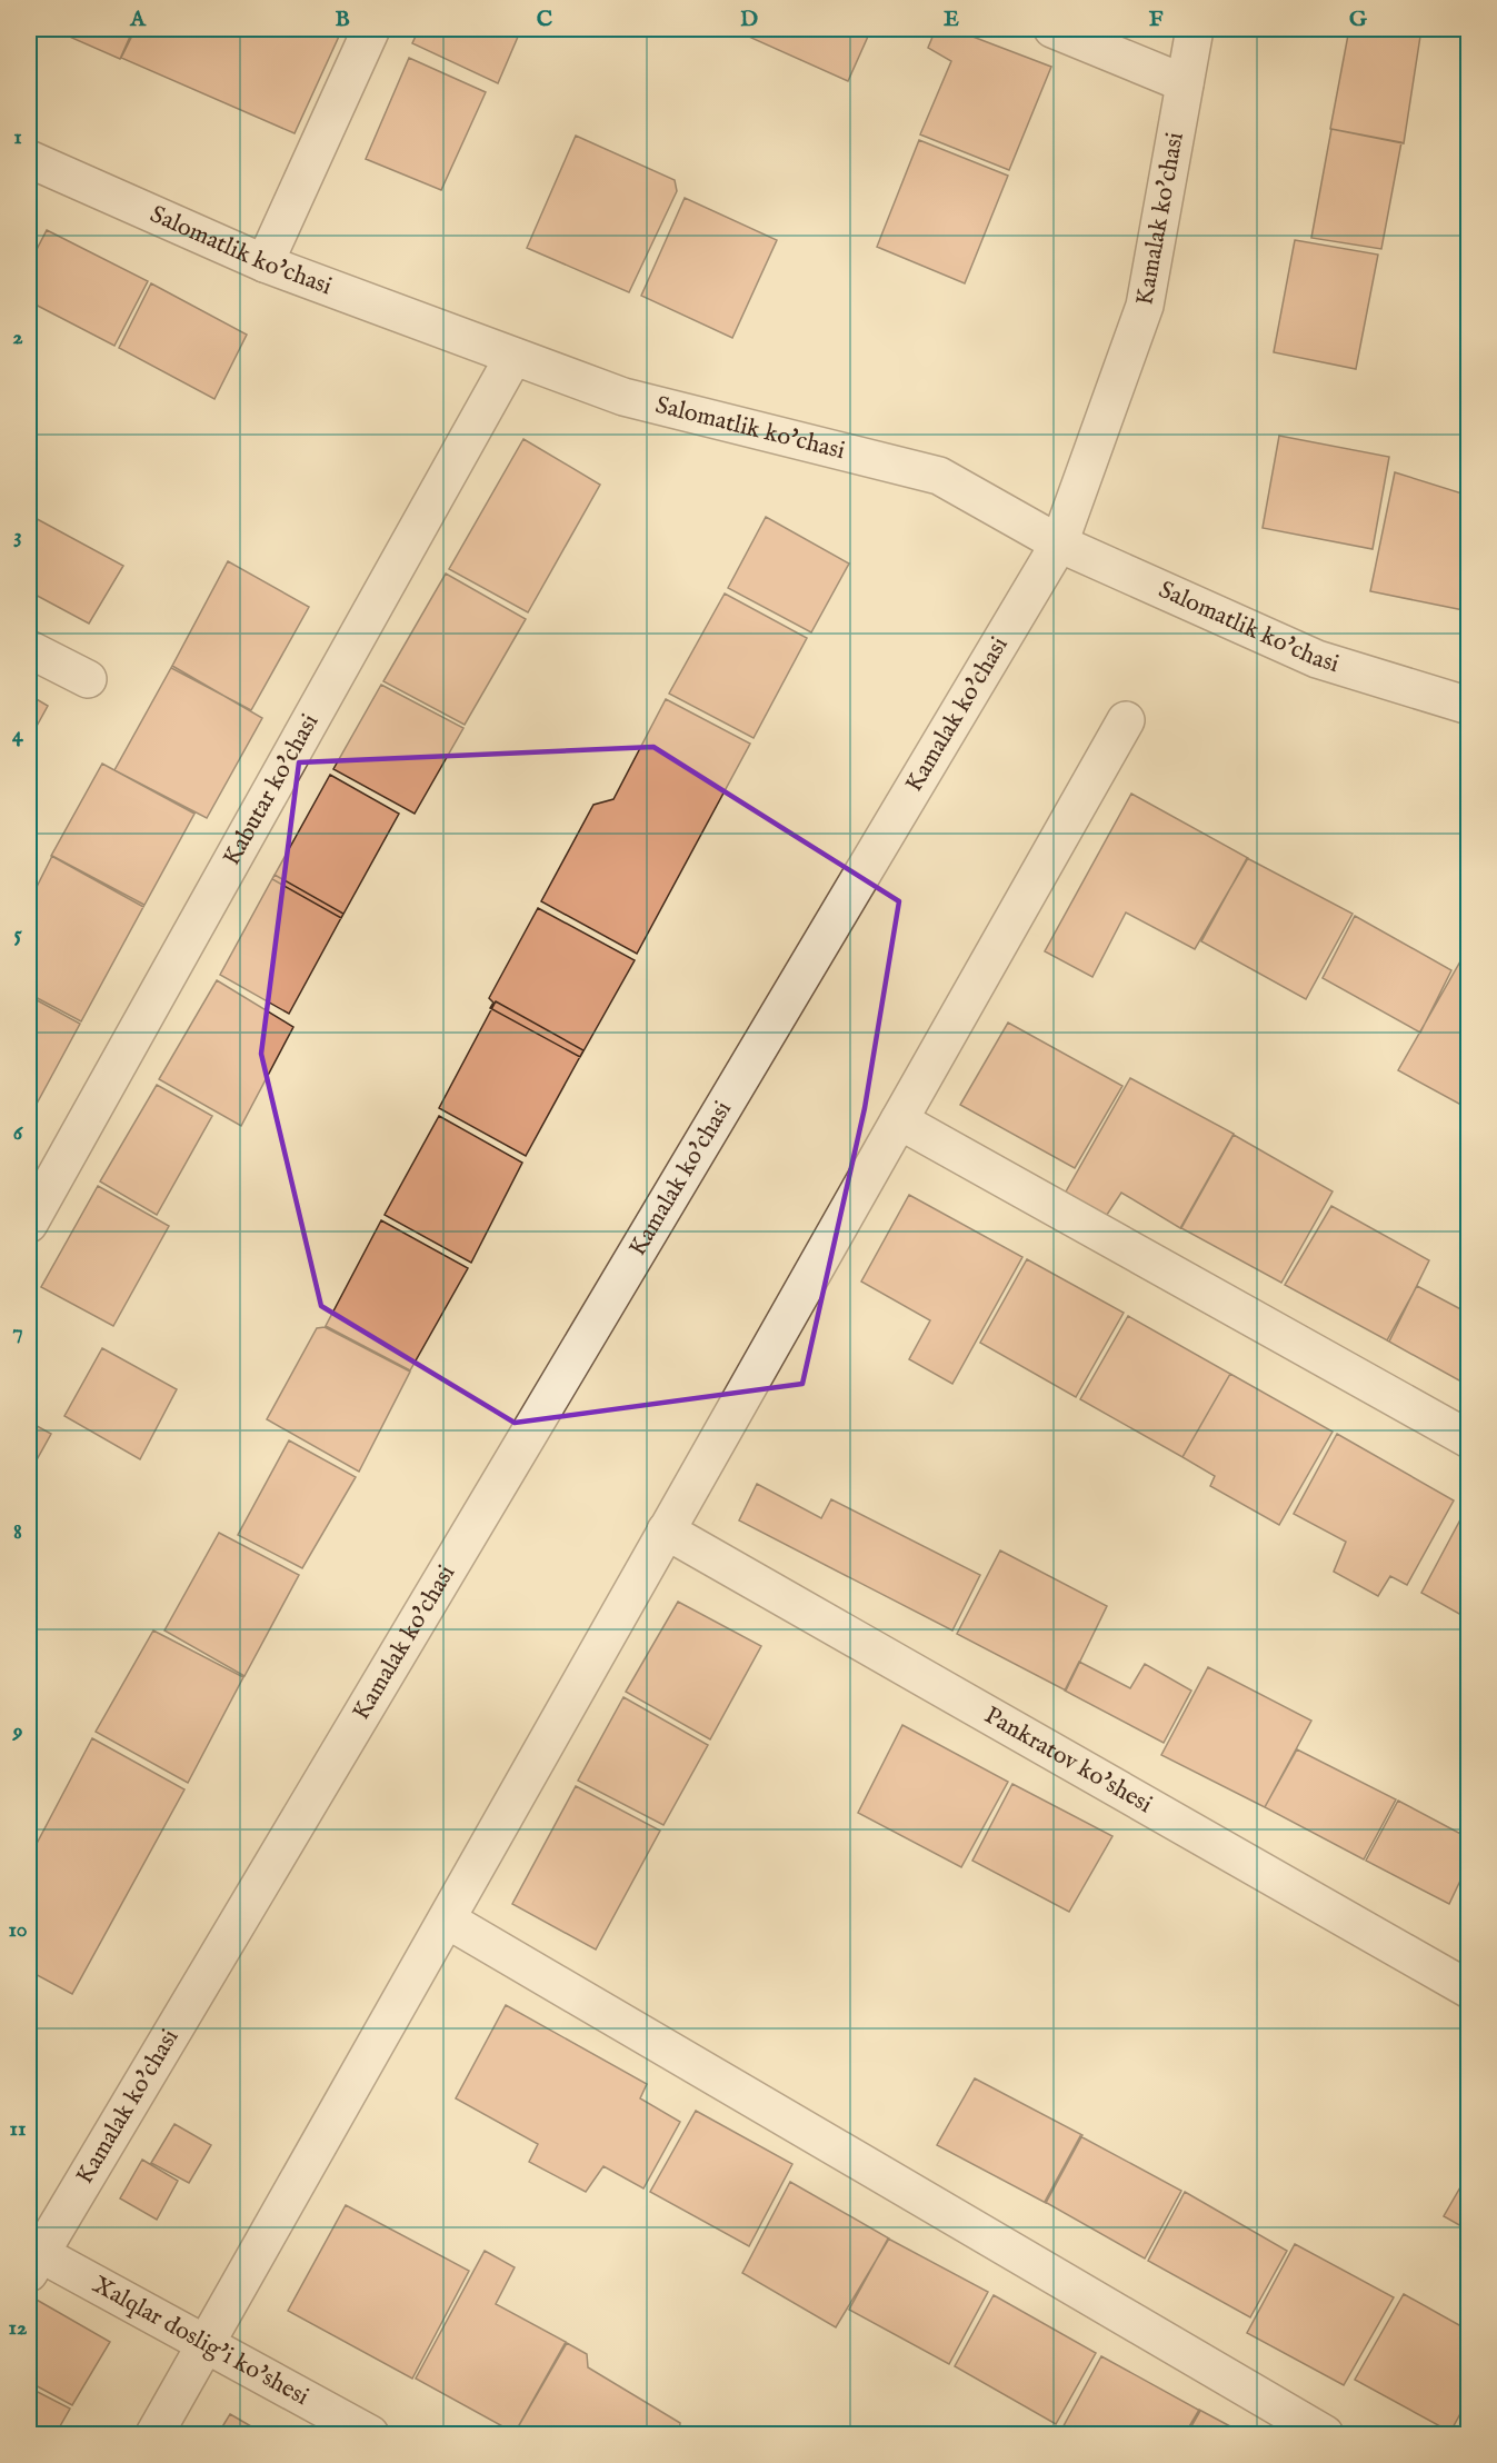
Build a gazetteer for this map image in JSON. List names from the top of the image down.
{
  "streets": {
    "street": [
      "Kamalak ko'chasi",
      "Salomatlik ko'chasi",
      "Kabutar ko'chasi",
      "Pankratov ko'shesi",
      "Xalqlar doslig'i ko'shesi"
    ]
  },
  "crossings": [
    ["Kamalak ko'chasi", "Salomatlik ko'chasi"],
    ["Kamalak ko'chasi", "Xalqlar doslig'i ko'shesi"],
    ["Salomatlik ko'chasi", "Kabutar ko'chasi"]
  ],
  "grid": {
    "columns": [
      "A",
      "B",
      "C",
      "D",
      "E",
      "F",
      "G"
    ],
    "rows": [
      "1",
      "2",
      "3",
      "4",
      "5",
      "6",
      "7",
      "8",
      "9",
      "10",
      "11",
      "12"
    ]
  }
}
